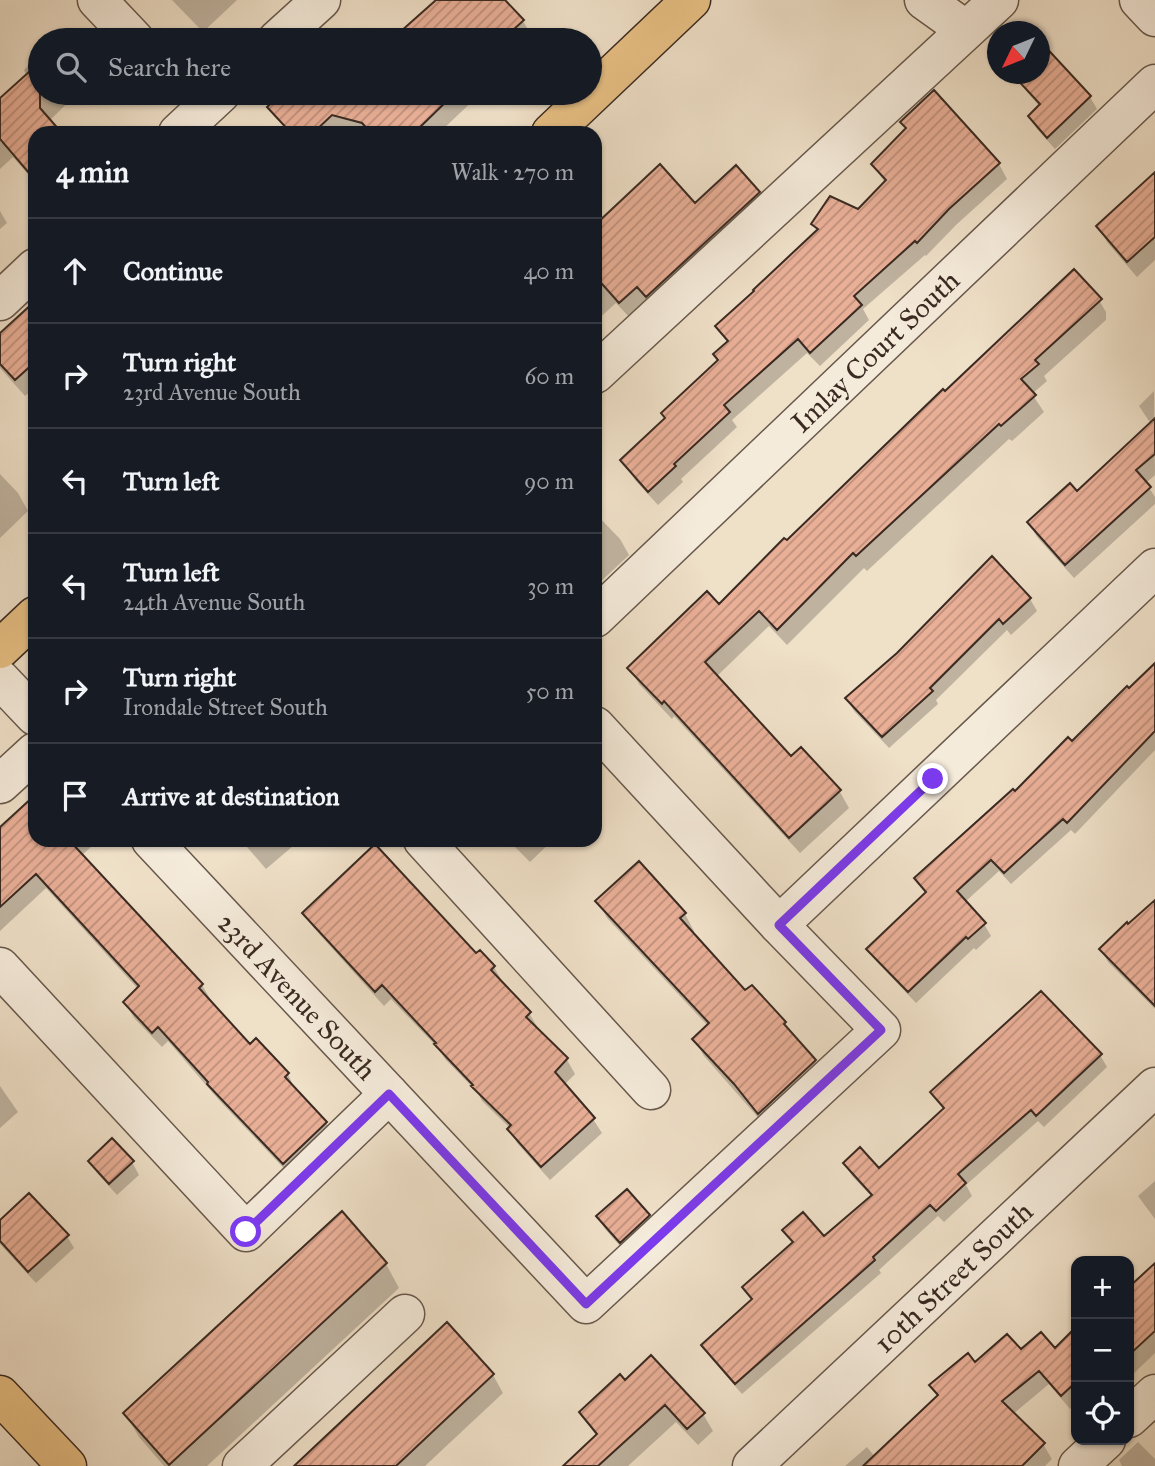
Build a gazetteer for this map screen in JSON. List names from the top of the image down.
{
  "streets": {
    "street": ["Imlay Court South", "23rd Avenue South", "10th Street South"]
  },
  "north": "bottom left",
  "page": {
    "search": "Search here",
    "heading": ["4 min", "Walk · 270 m"],
    "list": [
      ["Continue", "40 m"],
      ["Turn right", "23rd Avenue South", "60 m"],
      ["Turn left", "90 m"],
      ["Turn left", "24th Avenue South", "30 m"],
      ["Turn right", "Irondale Street South", "50 m"],
      "Arrive at destination"
    ],
    "map_buttons": ["+", "−"]
  }
}
